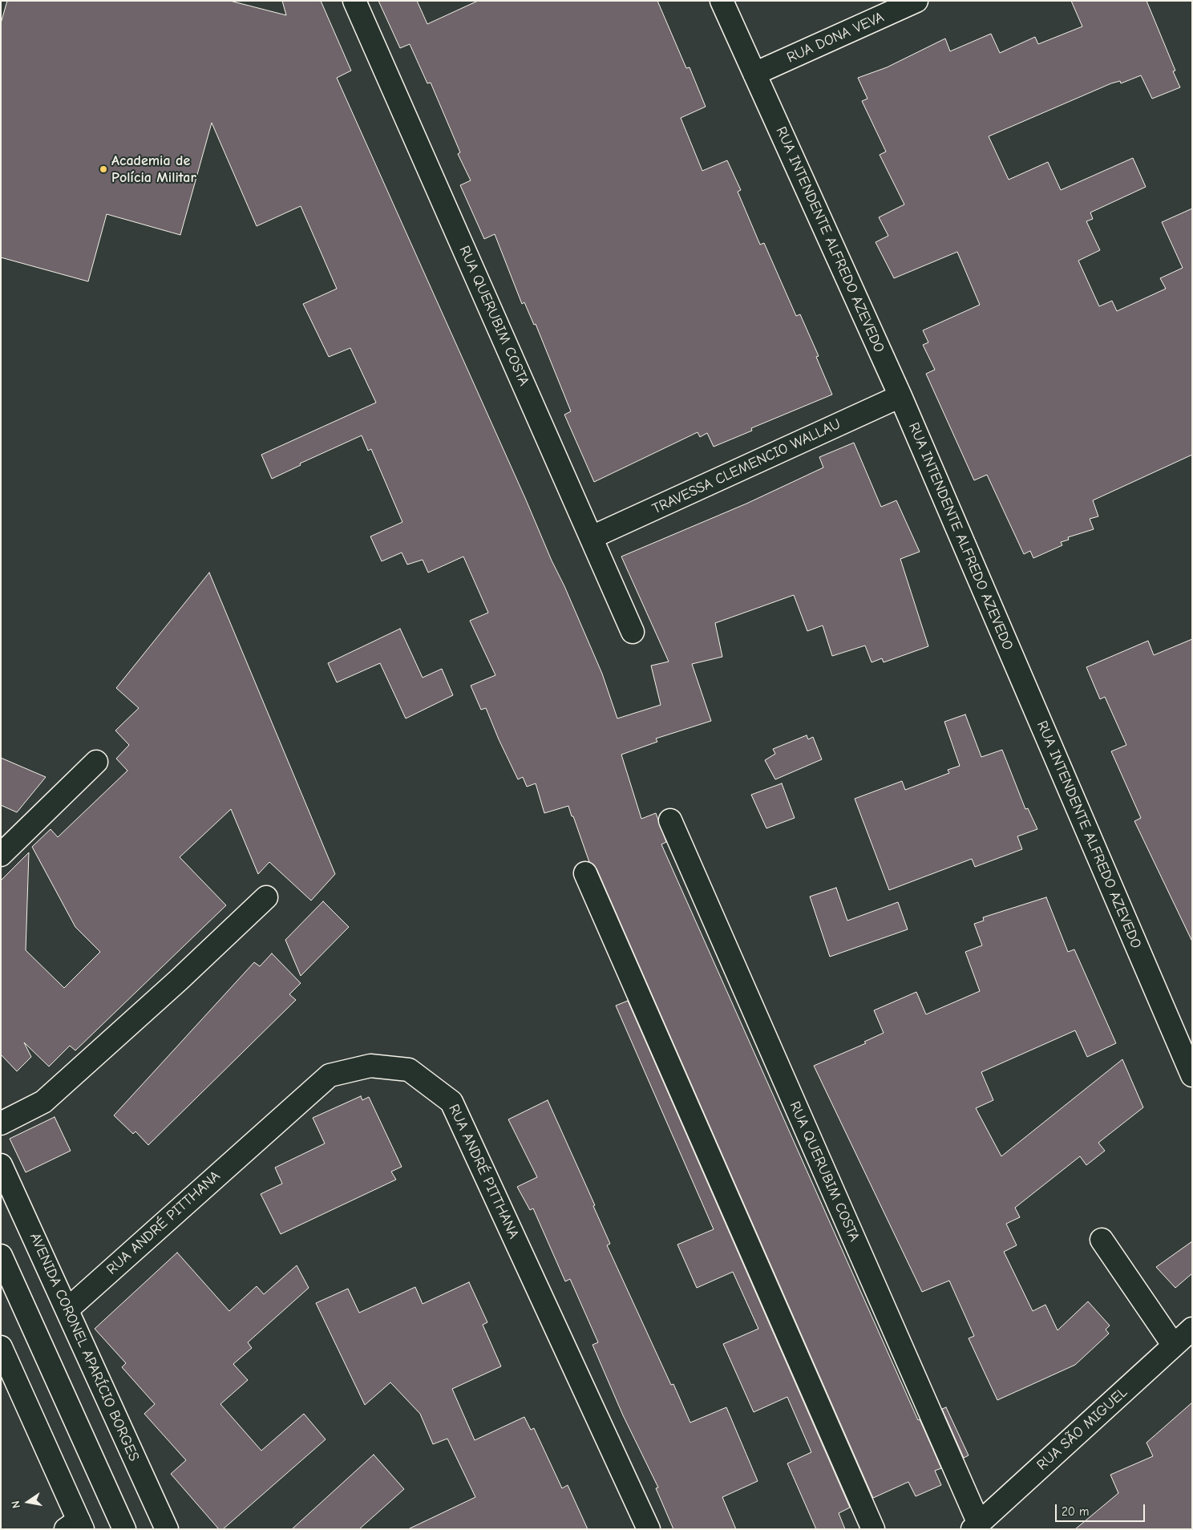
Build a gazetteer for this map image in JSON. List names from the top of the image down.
{
  "streets": {
    "street": [
      "RUA DONA VEVA",
      "RUA INTENDENTE ALFREDO AZEVEDO",
      "RUA QUERUBIM COSTA",
      "TRAVESSA CLEMENCIO WALLAU",
      "RUA ANDRÉ PITTHANA",
      "AVENIDA CORONEL APARÍCIO BORGES",
      "RUA SÃO MIGUEL"
    ]
  },
  "crossings": [
    ["RUA DONA VEVA", "RUA INTENDENTE ALFREDO AZEVEDO"],
    ["RUA INTENDENTE ALFREDO AZEVEDO", "TRAVESSA CLEMENCIO WALLAU"],
    ["RUA QUERUBIM COSTA", "TRAVESSA CLEMENCIO WALLAU"],
    ["RUA QUERUBIM COSTA", "RUA SÃO MIGUEL"],
    ["RUA ANDRÉ PITTHANA", "AVENIDA CORONEL APARÍCIO BORGES"]
  ],
  "places": ["Academia de Polícia Militar"],
  "scale_bar": "20 m",
  "north": "left"
}
